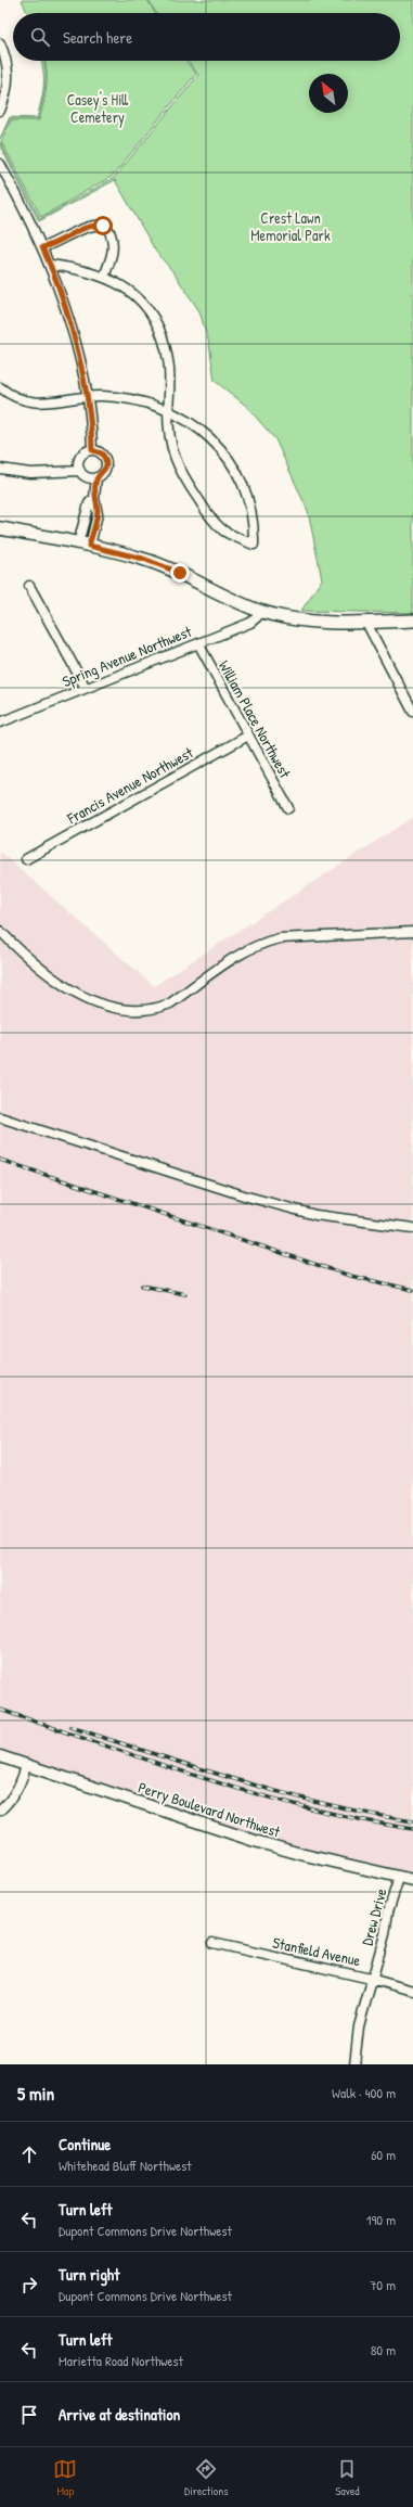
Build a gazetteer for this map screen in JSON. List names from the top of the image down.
{
  "streets": {
    "street": [
      "Spring Avenue Northwest",
      "William Place Northwest",
      "Francis Avenue Northwest",
      "Perry Boulevard Northwest",
      "Drew Drive",
      "Stanfield Avenue"
    ]
  },
  "crossings": [
    ["Spring Avenue Northwest", "William Place Northwest"],
    ["William Place Northwest", "Francis Avenue Northwest"],
    ["Perry Boulevard Northwest", "Drew Drive"],
    ["Drew Drive", "Stanfield Avenue"]
  ],
  "parks": ["Casey's Hill Cemetery", "Crest Lawn Memorial Park"],
  "north": "top left",
  "page": {
    "search": "Search here",
    "heading": ["5 min", "Walk · 400 m"],
    "list": [
      ["Continue", "Whitehead Bluff Northwest", "60 m"],
      ["Turn left", "Dupont Commons Drive Northwest", "190 m"],
      ["Turn right", "Dupont Commons Drive Northwest", "70 m"],
      ["Turn left", "Marietta Road Northwest", "80 m"],
      "Arrive at destination"
    ],
    "nav": ["Map", "Directions", "Saved"]
  }
}
